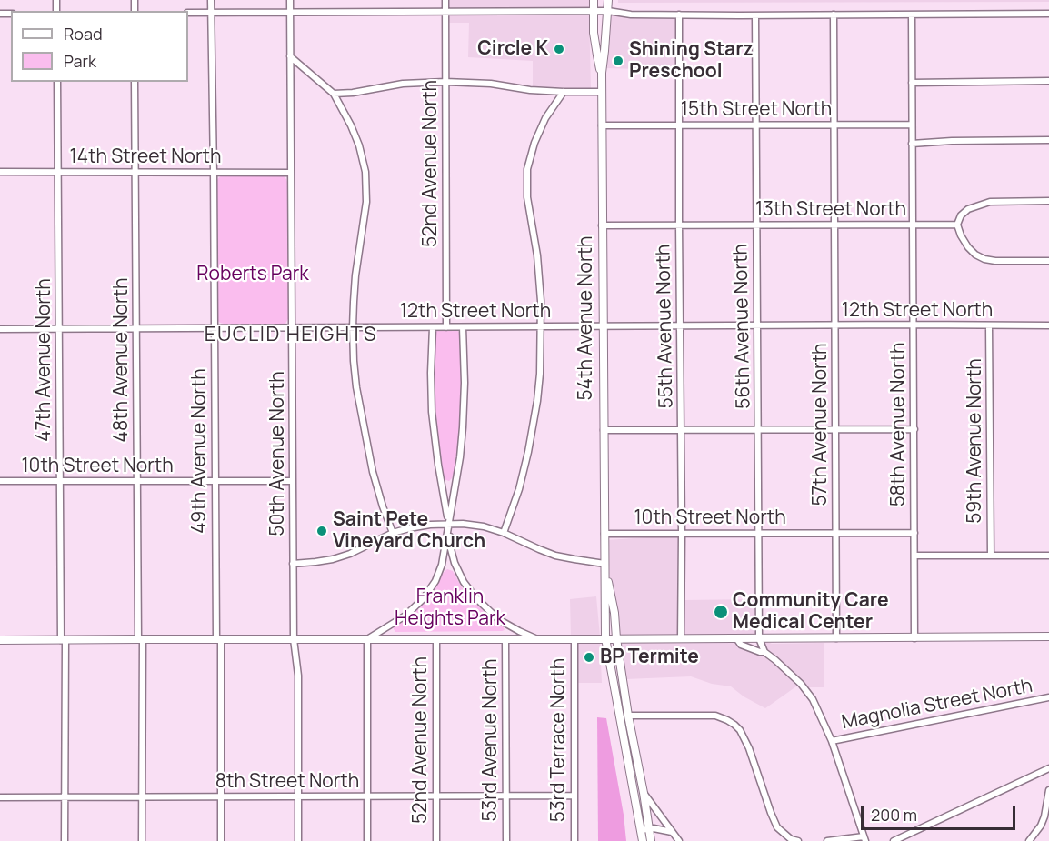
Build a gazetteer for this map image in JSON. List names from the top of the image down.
{
  "streets": {
    "main road": ["54th Avenue North"],
    "street": [
      "15th Street North",
      "14th Street North",
      "52nd Avenue North",
      "13th Street North",
      "12th Street North",
      "55th Avenue North",
      "56th Avenue North",
      "47th Avenue North",
      "48th Avenue North",
      "57th Avenue North",
      "58th Avenue North",
      "59th Avenue North",
      "49th Avenue North",
      "50th Avenue North",
      "10th Street North",
      "Magnolia Street North",
      "53rd Avenue North",
      "53rd Terrace North",
      "8th Street North"
    ]
  },
  "crossings": [
    ["15th Street North", "54th Avenue North"],
    ["15th Street North", "55th Avenue North"],
    ["15th Street North", "56th Avenue North"],
    ["15th Street North", "57th Avenue North"],
    ["15th Street North", "58th Avenue North"],
    ["14th Street North", "47th Avenue North"],
    ["14th Street North", "48th Avenue North"],
    ["14th Street North", "49th Avenue North"],
    ["14th Street North", "50th Avenue North"],
    ["52nd Avenue North", "12th Street North"],
    ["52nd Avenue North", "8th Street North"],
    ["13th Street North", "54th Avenue North"],
    ["13th Street North", "55th Avenue North"],
    ["13th Street North", "56th Avenue North"],
    ["13th Street North", "57th Avenue North"],
    ["13th Street North", "58th Avenue North"],
    ["12th Street North", "54th Avenue North"],
    ["12th Street North", "55th Avenue North"],
    ["12th Street North", "56th Avenue North"],
    ["12th Street North", "47th Avenue North"],
    ["12th Street North", "48th Avenue North"],
    ["12th Street North", "57th Avenue North"],
    ["12th Street North", "58th Avenue North"],
    ["12th Street North", "59th Avenue North"],
    ["12th Street North", "49th Avenue North"],
    ["12th Street North", "50th Avenue North"],
    ["54th Avenue North", "10th Street North"],
    ["55th Avenue North", "10th Street North"],
    ["56th Avenue North", "10th Street North"],
    ["47th Avenue North", "10th Street North"],
    ["47th Avenue North", "8th Street North"],
    ["48th Avenue North", "10th Street North"],
    ["48th Avenue North", "8th Street North"],
    ["57th Avenue North", "10th Street North"],
    ["58th Avenue North", "10th Street North"],
    ["49th Avenue North", "10th Street North"],
    ["49th Avenue North", "8th Street North"],
    ["50th Avenue North", "10th Street North"],
    ["50th Avenue North", "8th Street North"],
    ["53rd Avenue North", "8th Street North"],
    ["53rd Terrace North", "8th Street North"]
  ],
  "districts": ["EUCLID HEIGHTS"],
  "parks": ["Roberts Park", "Franklin Heights Park"],
  "places": [
    "Circle K",
    "Shining Starz Preschool",
    "Saint Pete Vineyard Church",
    "Community Care Medical Center",
    "BP Termite"
  ],
  "legend": ["Road", "Park"],
  "scale_bar": "200 m"
}
